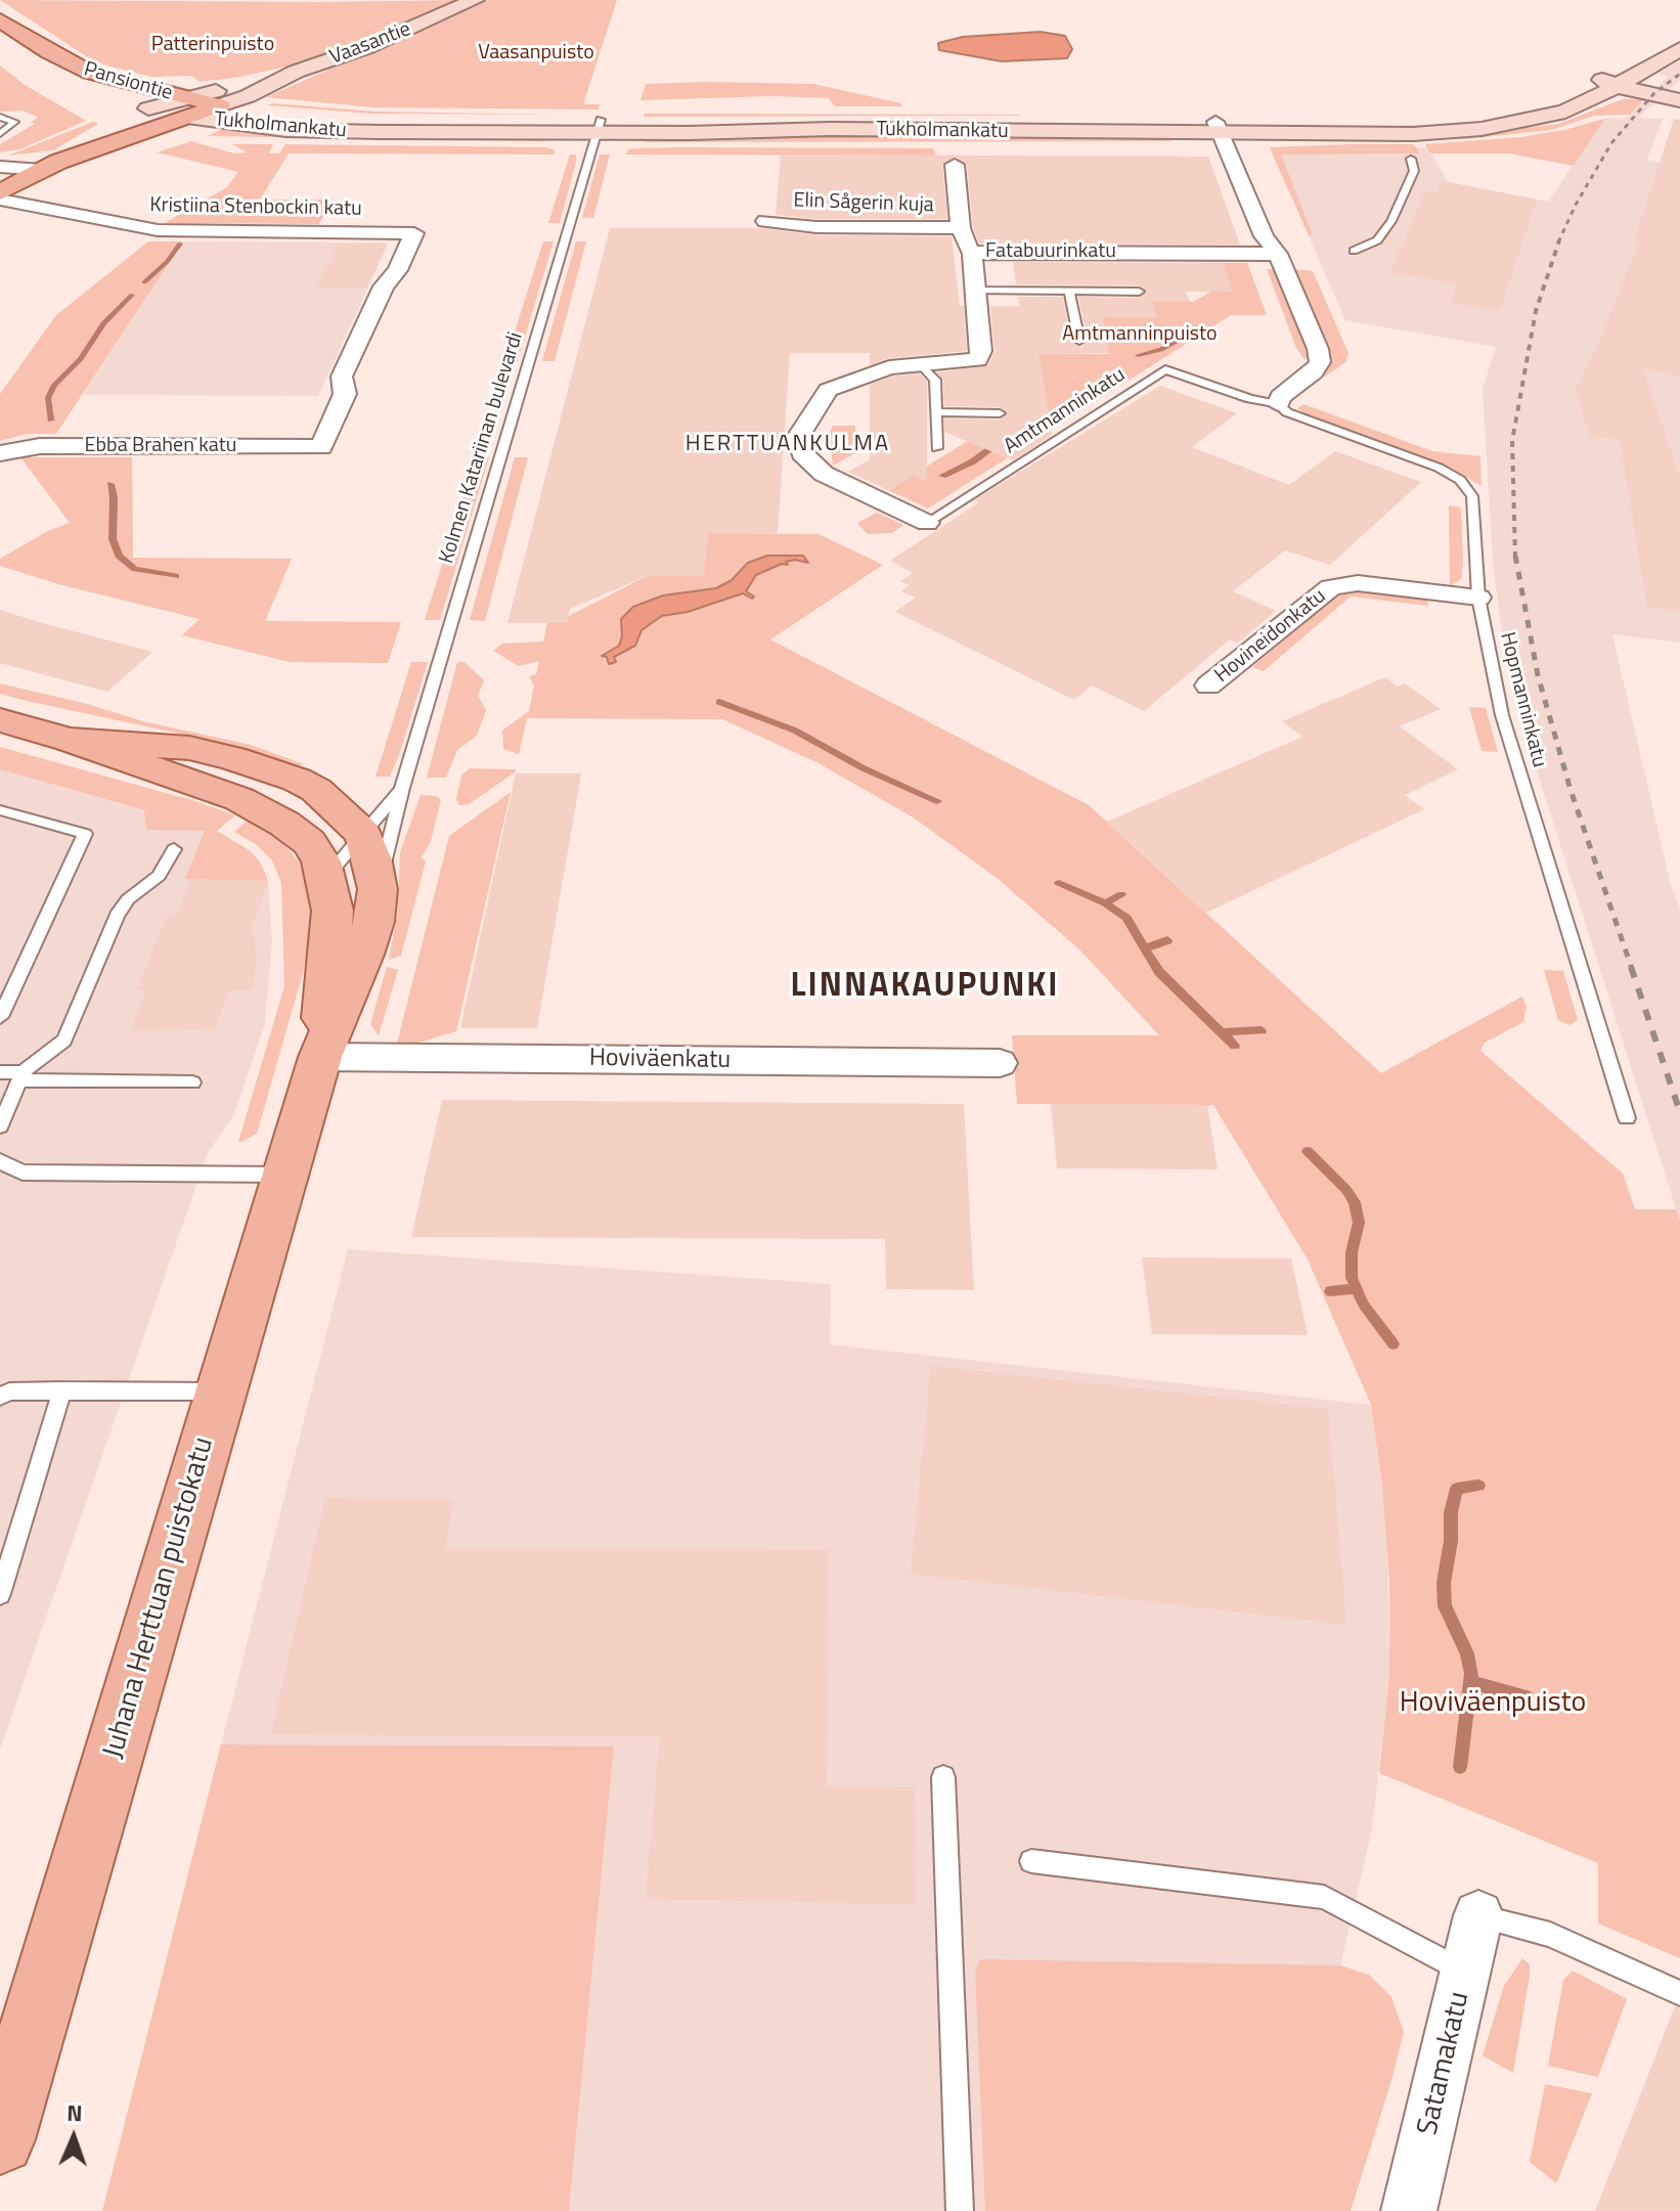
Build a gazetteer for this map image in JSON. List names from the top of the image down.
{
  "streets": {
    "main road": [
      "Vaasantie",
      "Pansiontie",
      "Tukholmankatu",
      "Juhana Herttuan puistokatu"
    ],
    "street": [
      "Elin Sågerin kuja",
      "Kristiina Stenbockin katu",
      "Fatabuurinkatu",
      "Ebba Brahen katu",
      "Hovineidonkatu",
      "Hoviväenkatu",
      "Satamakatu"
    ],
    "lane": ["Amtmanninkatu", "Kolmen Katariinan bulevardi", "Hopmanninkatu"]
  },
  "crossings": [
    ["Vaasantie", "Pansiontie"],
    ["Vaasantie", "Tukholmankatu"],
    ["Pansiontie", "Tukholmankatu"],
    ["Tukholmankatu", "Kolmen Katariinan bulevardi"],
    ["Kristiina Stenbockin katu", "Ebba Brahen katu"],
    ["Fatabuurinkatu", "Amtmanninkatu"],
    ["Amtmanninkatu", "Hopmanninkatu"],
    ["Kolmen Katariinan bulevardi", "Juhana Herttuan puistokatu"],
    ["Hovineidonkatu", "Hopmanninkatu"],
    ["Hoviväenkatu", "Juhana Herttuan puistokatu"]
  ],
  "districts": ["HERTTUANKULMA", "LINNAKAUPUNKI"],
  "parks": [
    "Patterinpuisto",
    "Vaasanpuisto",
    "Amtmanninpuisto",
    "Hoviväenpuisto"
  ],
  "north": "top"
}
